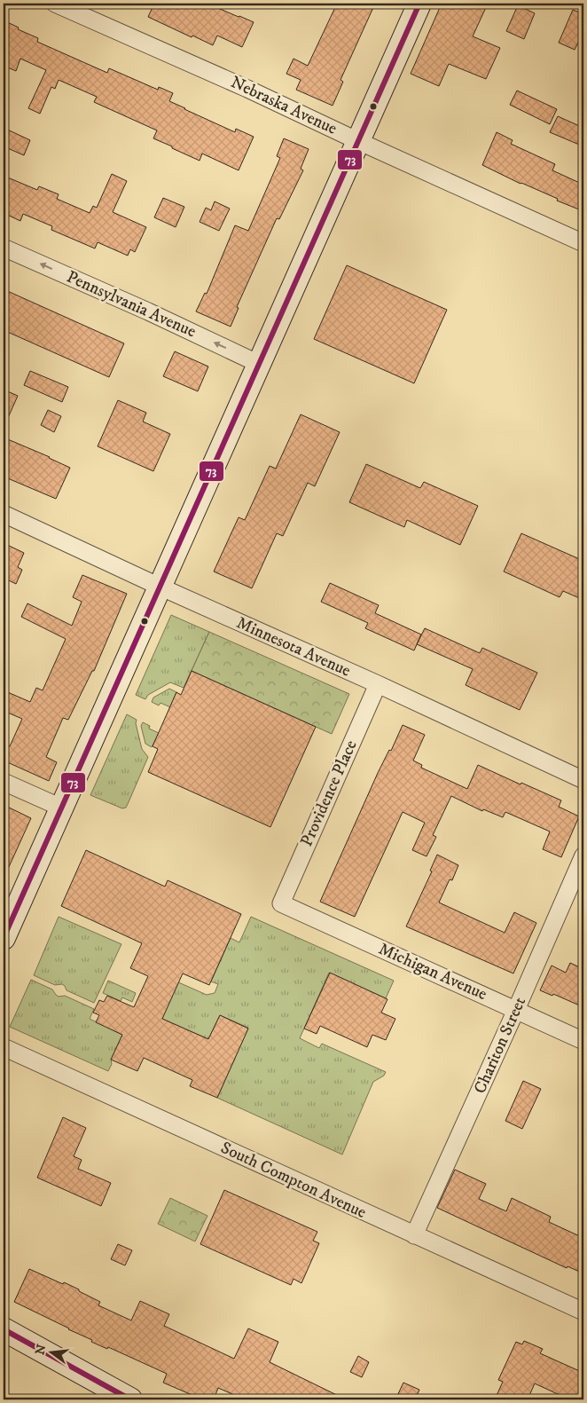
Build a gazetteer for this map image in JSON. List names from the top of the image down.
{
  "streets": {
    "street": [
      "Nebraska Avenue",
      "Pennsylvania Avenue",
      "Minnesota Avenue",
      "Providence Place",
      "Michigan Avenue",
      "Chariton Street",
      "South Compton Avenue"
    ]
  },
  "crossings": [
    ["Minnesota Avenue", "Providence Place"],
    ["Providence Place", "Michigan Avenue"],
    ["Michigan Avenue", "Chariton Street"],
    ["Chariton Street", "South Compton Avenue"]
  ],
  "one_way": ["Pennsylvania Avenue"],
  "lines": ["transit line 73"],
  "north": "left"
}
